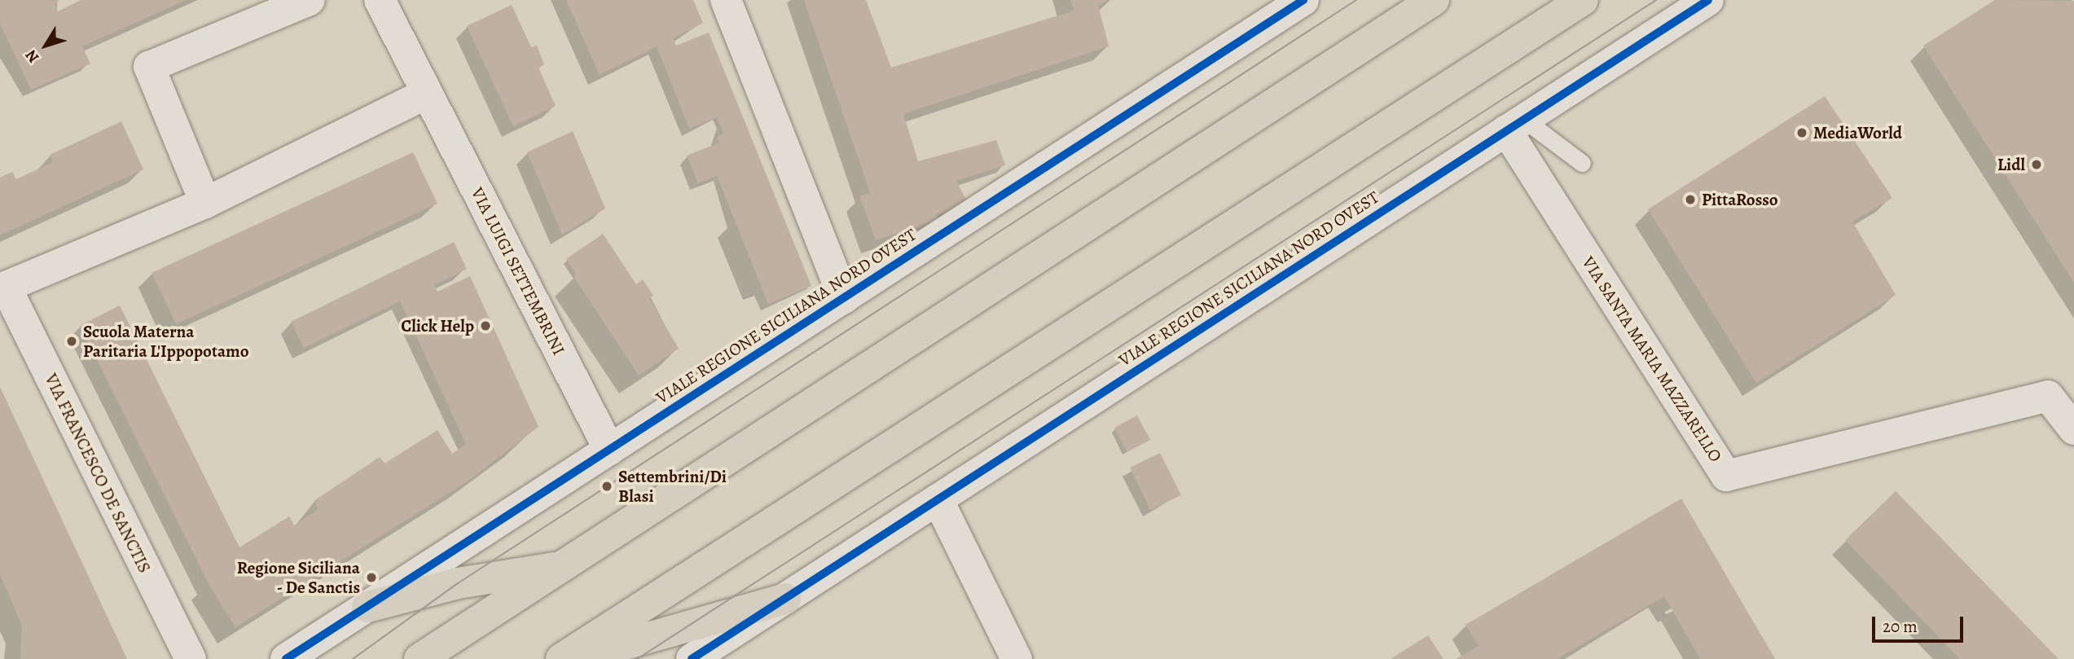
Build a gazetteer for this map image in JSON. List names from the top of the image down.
{
  "streets": {
    "street": [
      "VIA LUIGI SETTEMBRINI",
      "VIALE REGIONE SICILIANA NORD OVEST",
      "VIA SANTA MARIA MAZZARELLO",
      "VIA FRANCESCO DE SANCTIS"
    ]
  },
  "crossings": [
    ["VIA LUIGI SETTEMBRINI", "VIALE REGIONE SICILIANA NORD OVEST"],
    ["VIALE REGIONE SICILIANA NORD OVEST", "VIA SANTA MARIA MAZZARELLO"]
  ],
  "places": [
    "MediaWorld",
    "Lidl",
    "PittaRosso",
    "Click Help",
    "Scuola Materna Paritaria L'Ippopotamo",
    "Settembrini/Di Blasi",
    "Regione Siciliana - De Sanctis"
  ],
  "scale_bar": "20 m",
  "north": "bottom left"
}
